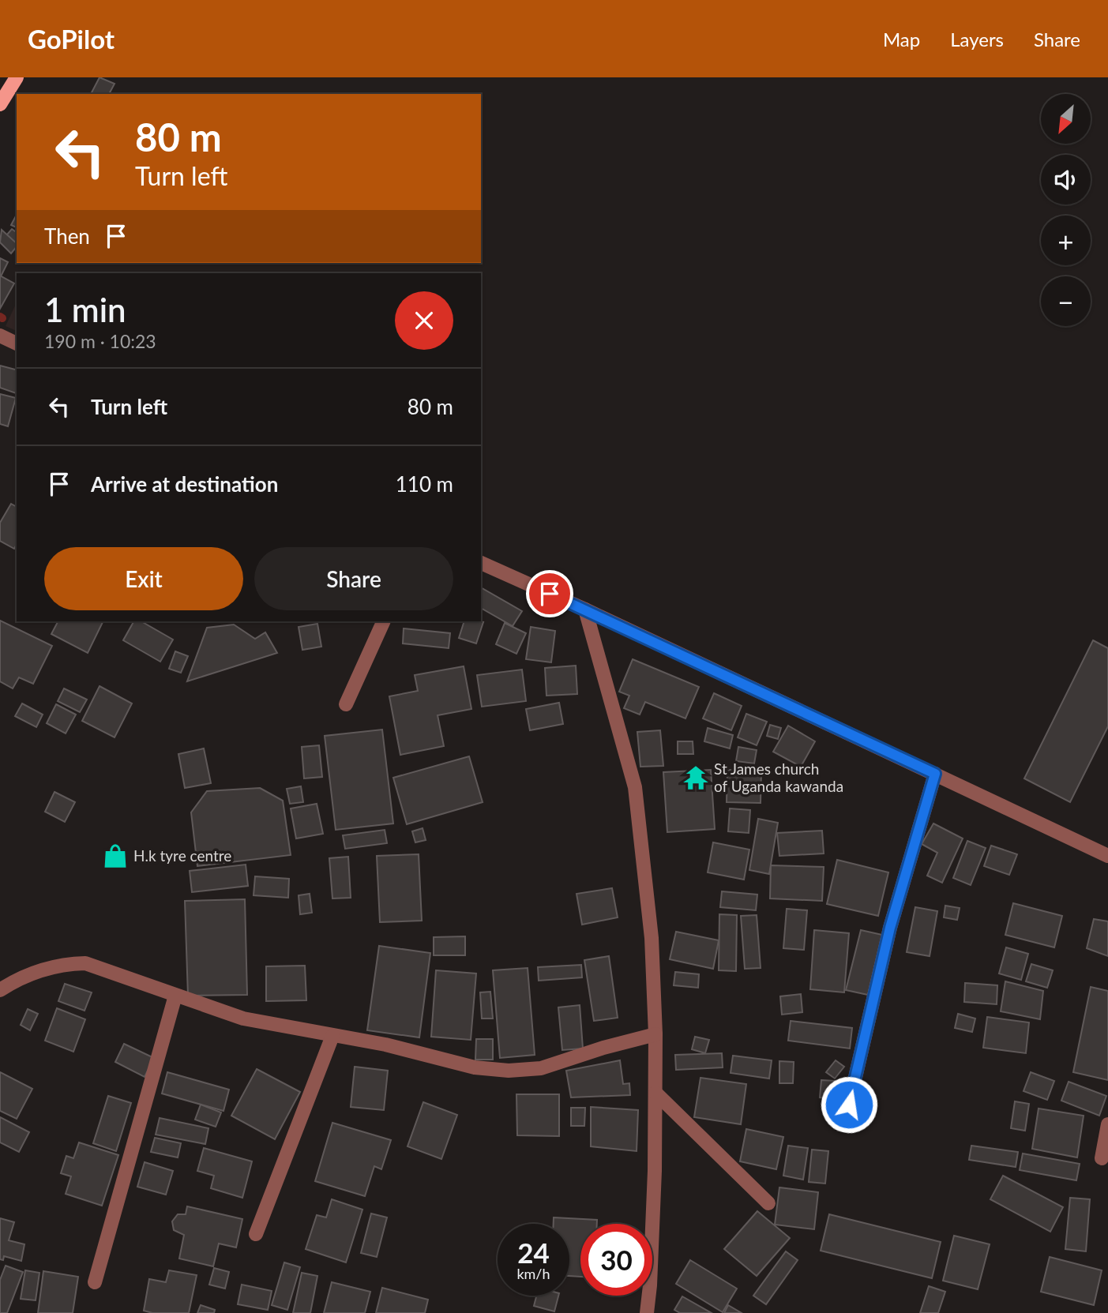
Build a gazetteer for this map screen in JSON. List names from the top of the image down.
{
  "places": {
    "temple": ["St James church of Uganda kawanda"],
    "shop": ["H.k tyre centre"]
  },
  "north": "bottom left",
  "page": {
    "header": "GoPilot",
    "nav": ["Map", "Layers", "Share"],
    "map_buttons": ["+", "−"],
    "turn": ["80 m", "Turn left"],
    "then": "Then",
    "heading": ["1 min", "190 m · 10:23"],
    "list": [
      {
        "name": "Turn left",
        "value": "80 m"
      },
      {
        "name": "Arrive at destination",
        "value": "110 m"
      }
    ],
    "buttons": ["Exit", "Share"],
    "speed": "24 km/h",
    "limit": "30"
  }
}
